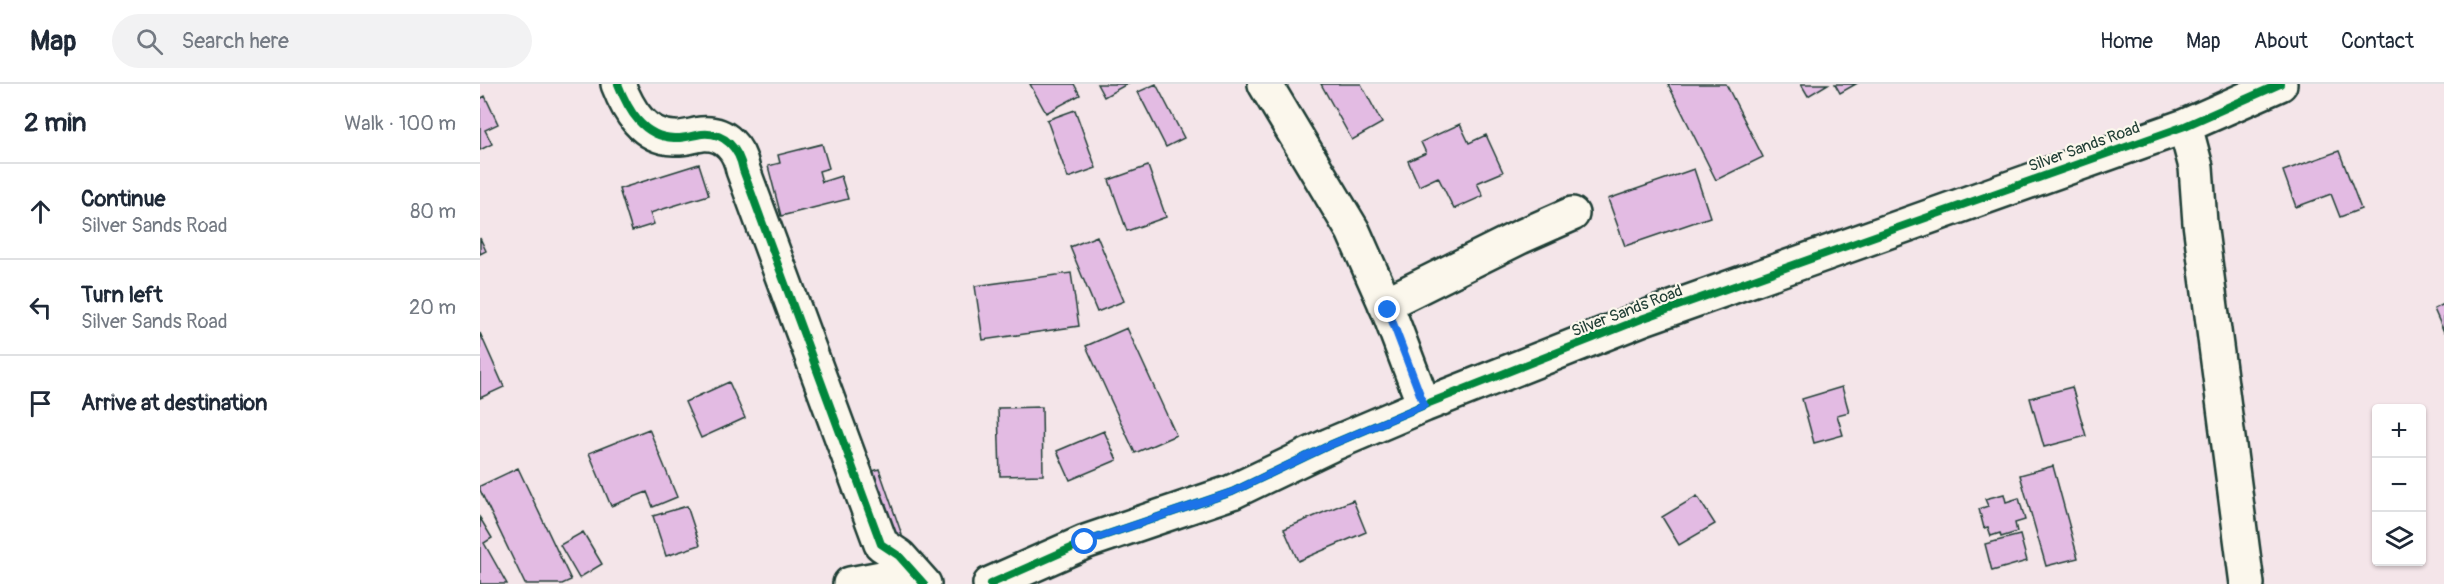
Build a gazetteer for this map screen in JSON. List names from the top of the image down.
{
  "streets": {
    "street": ["Silver Sands Road"]
  },
  "page": {
    "header": "Map",
    "search": "Search here",
    "nav": [
      "Home",
      "Map",
      "About",
      "Contact"
    ],
    "heading": ["2 min", "Walk · 100 m"],
    "list": [
      ["Continue", "Silver Sands Road", "80 m"],
      ["Turn left", "Silver Sands Road", "20 m"],
      "Arrive at destination"
    ],
    "map_buttons": ["+", "−"]
  }
}
